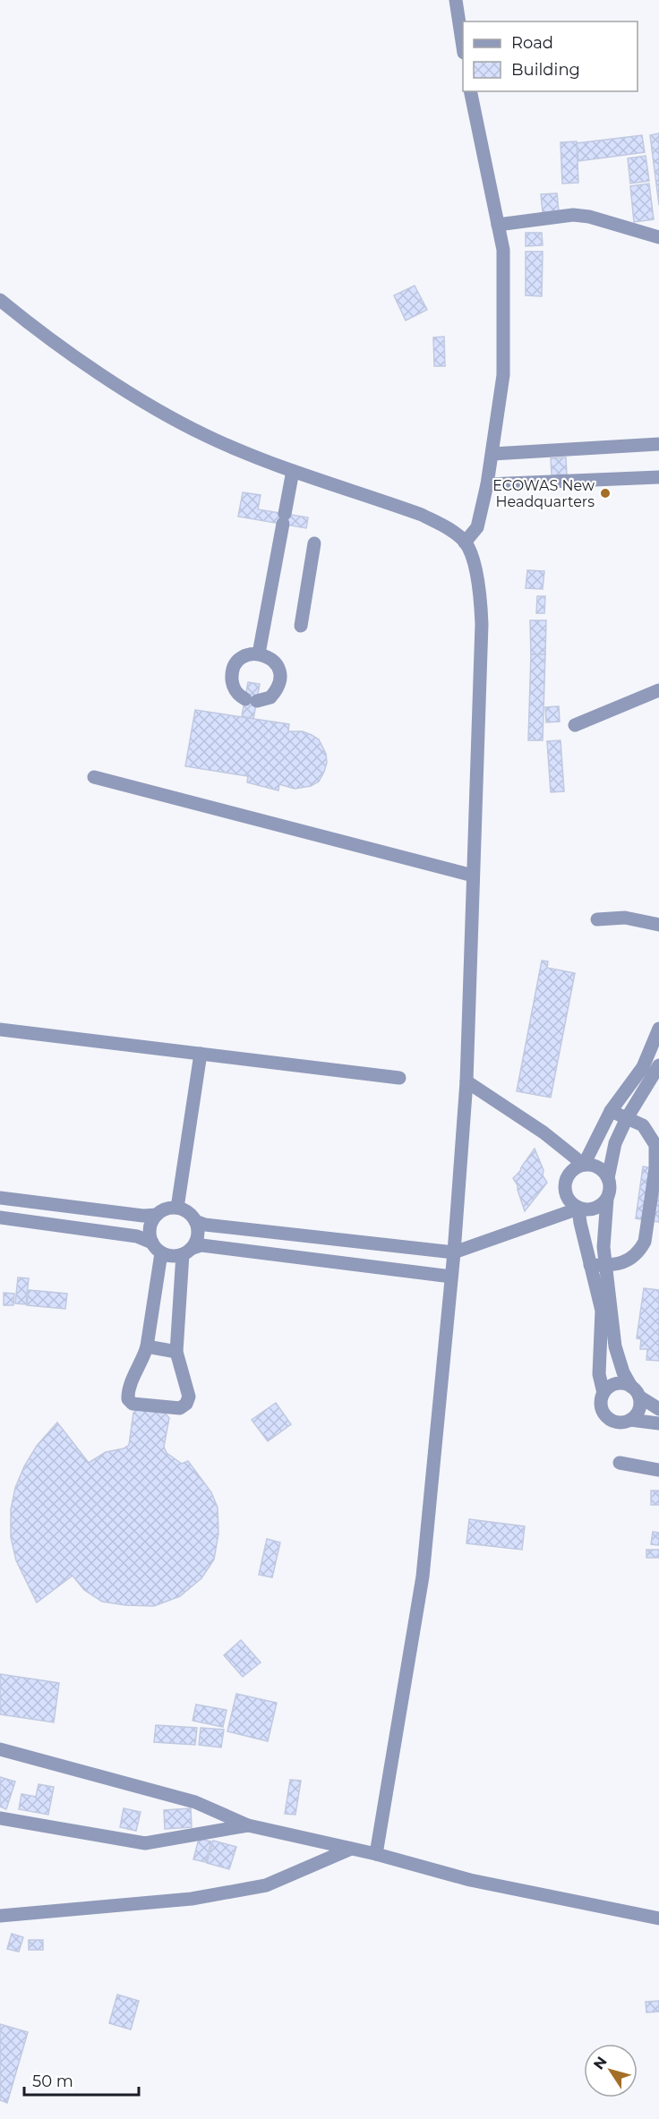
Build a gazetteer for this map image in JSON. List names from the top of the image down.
{
  "places": ["ECOWAS New Headquarters"],
  "legend": ["Road", "Building"],
  "scale_bar": "50 m",
  "north": "top left"
}
